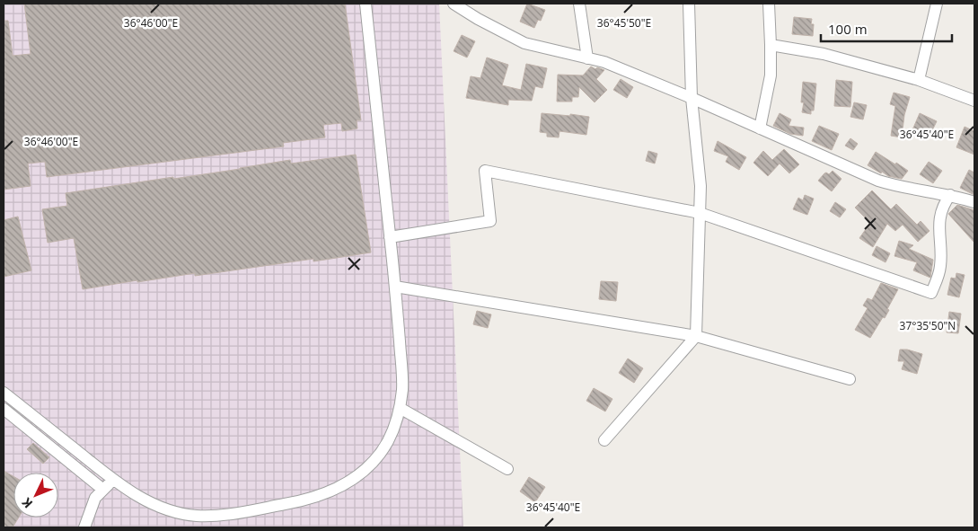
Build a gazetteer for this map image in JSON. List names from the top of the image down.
{
  "scale_bar": "100 m",
  "north": "bottom left",
  "coordinates": [
    "36°46'00\"E",
    "36°45'50\"E",
    "36°45'40\"E",
    "37°35'50\"N"
  ]
}
